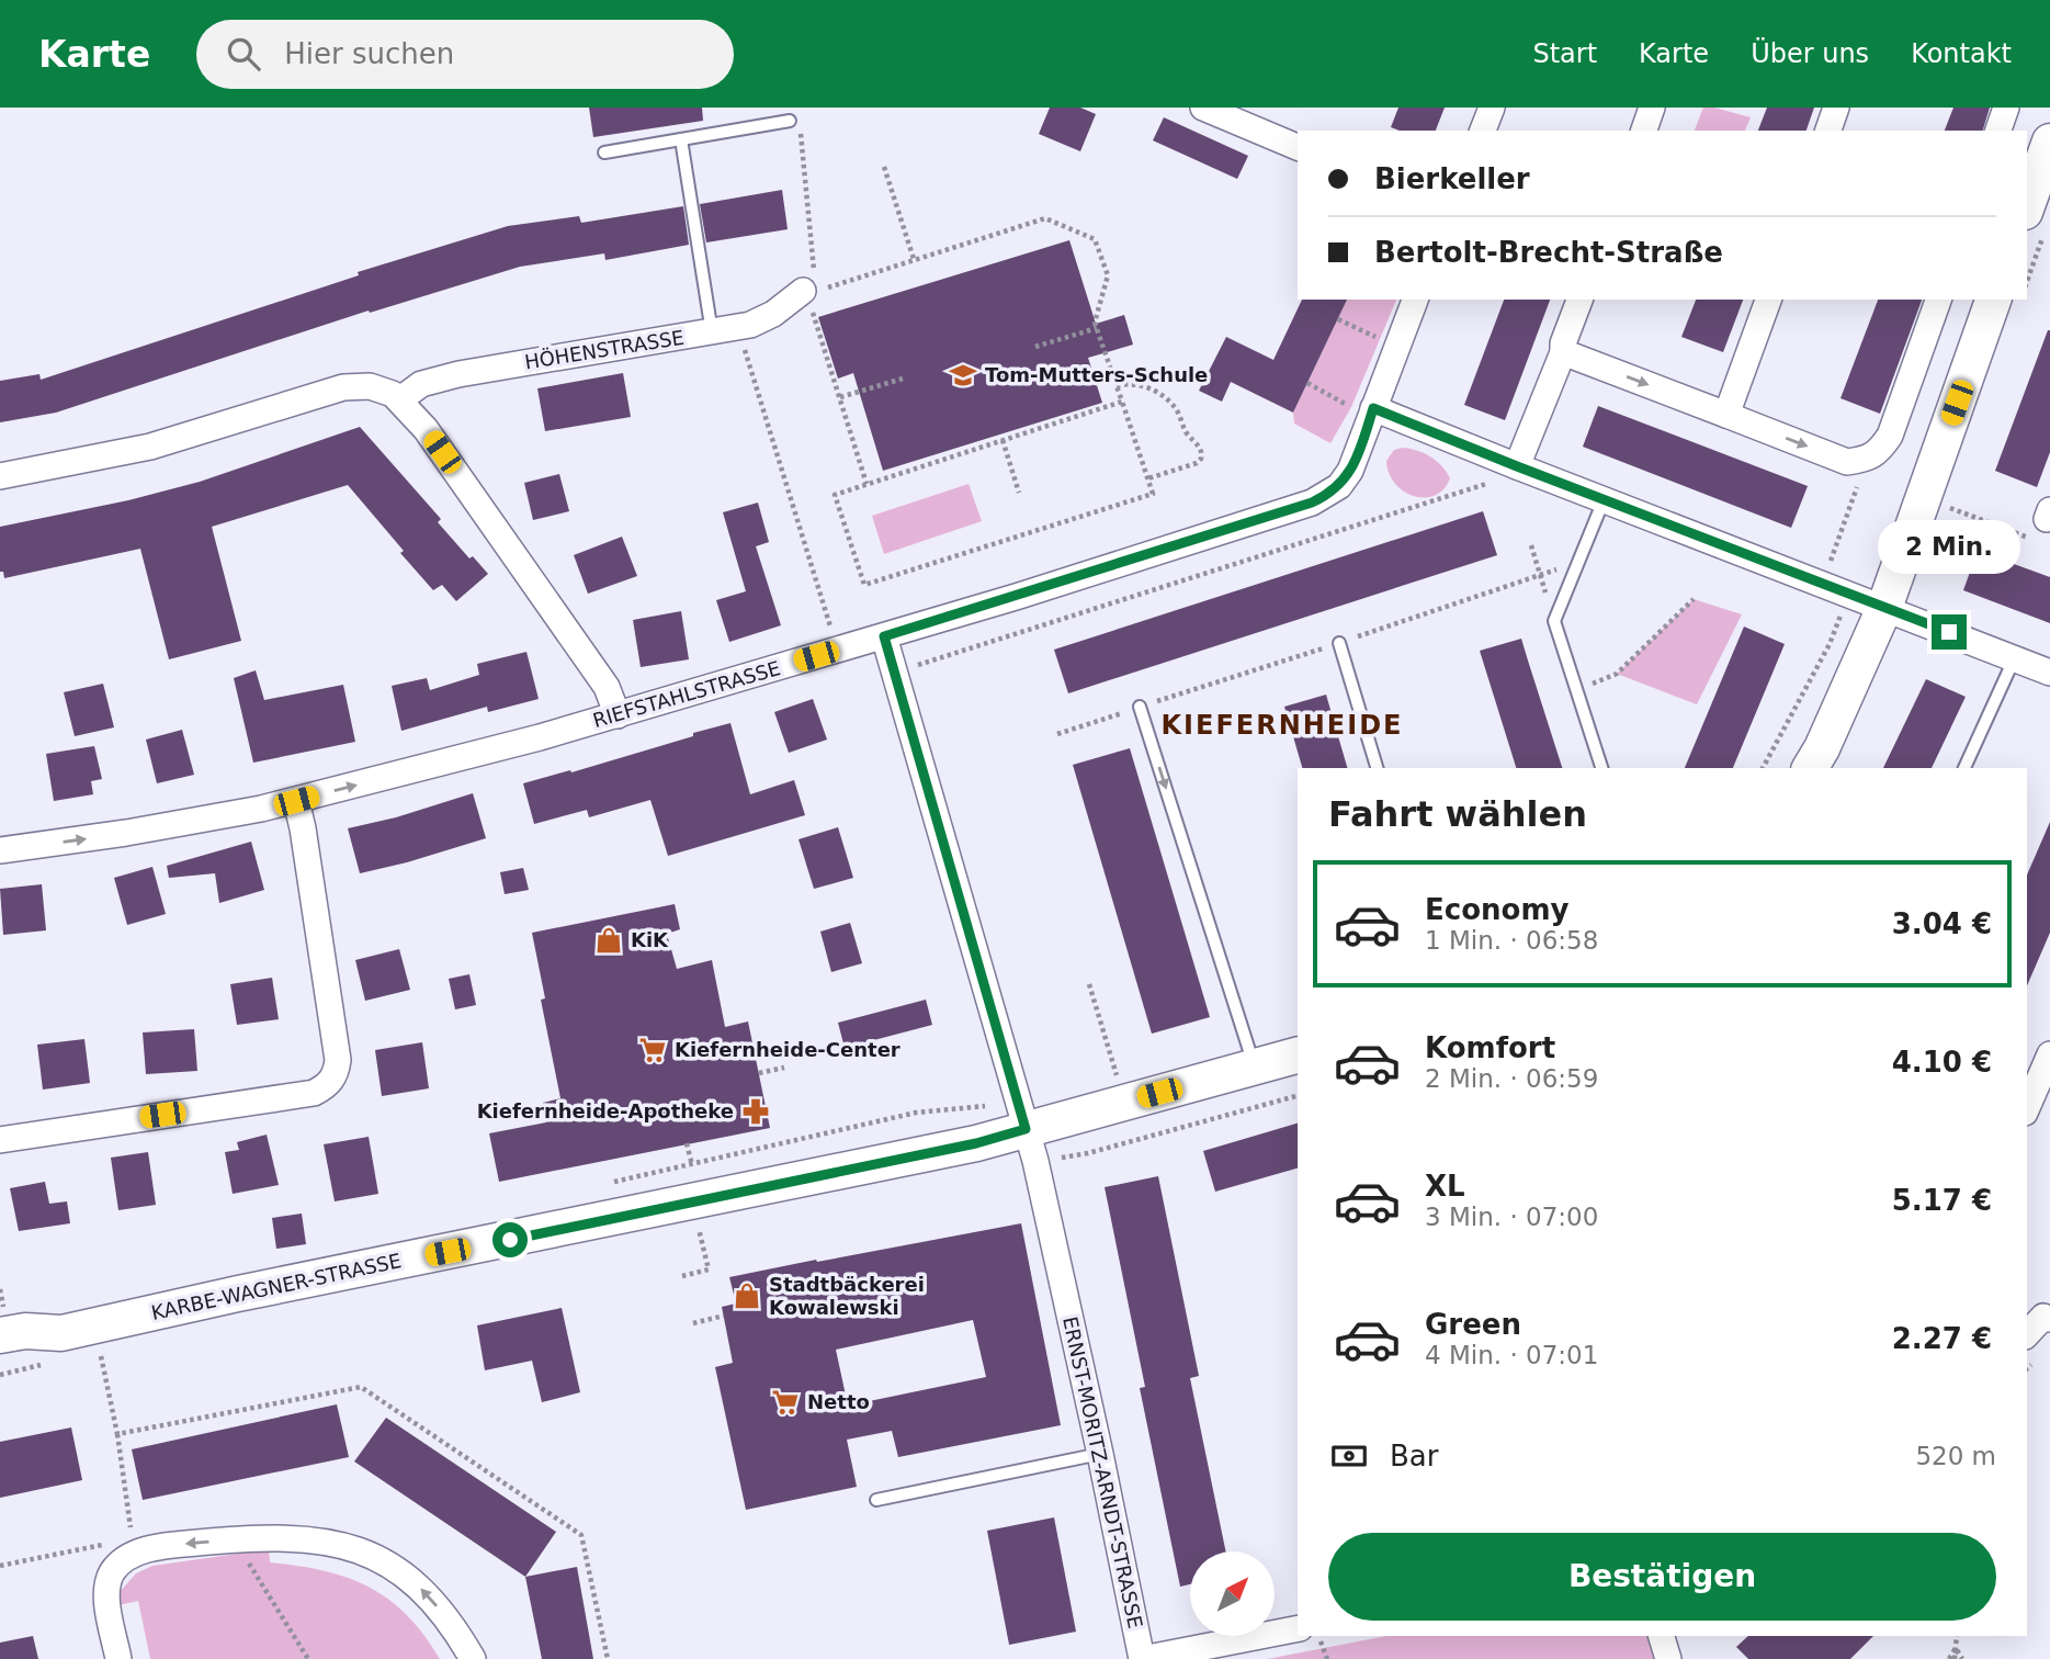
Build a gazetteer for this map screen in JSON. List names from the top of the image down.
{
  "streets": {
    "street": [
      "HÖHENSTRASSE",
      "RIEFSTAHLSTRASSE",
      "KARBE-WAGNER-STRASSE",
      "ERNST-MORITZ-ARNDT-STRASSE"
    ]
  },
  "crossings": [
    ["RIEFSTAHLSTRASSE", "ERNST-MORITZ-ARNDT-STRASSE"],
    ["KARBE-WAGNER-STRASSE", "ERNST-MORITZ-ARNDT-STRASSE"]
  ],
  "one_way": ["RIEFSTAHLSTRASSE"],
  "districts": ["KIEFERNHEIDE"],
  "places": {
    "school or university": ["Tom-Mutters-Schule"],
    "shop": ["KiK", "Stadtbäckerei Kowalewski"],
    "supermarket": ["Kiefernheide-Center", "Netto"],
    "pharmacy": ["Kiefernheide-Apotheke"]
  },
  "north": "top right",
  "page": {
    "header": "Karte",
    "search": "Hier suchen",
    "nav": [
      "Start",
      "Karte",
      "Über uns",
      "Kontakt"
    ],
    "banner": ["Bierkeller", "Bertolt-Brecht-Straße"],
    "bubble": "2 Min.",
    "heading": "Fahrt wählen",
    "list": [
      {
        "name": "Economy",
        "note": "1 Min. · 06:58",
        "value": "3.04 €"
      },
      {
        "name": "Komfort",
        "note": "2 Min. · 06:59",
        "value": "4.10 €"
      },
      {
        "name": "XL",
        "note": "3 Min. · 07:00",
        "value": "5.17 €"
      },
      {
        "name": "Green",
        "note": "4 Min. · 07:01",
        "value": "2.27 €"
      }
    ],
    "pay": ["Bar", "520 m"],
    "buttons": "Bestätigen"
  }
}
